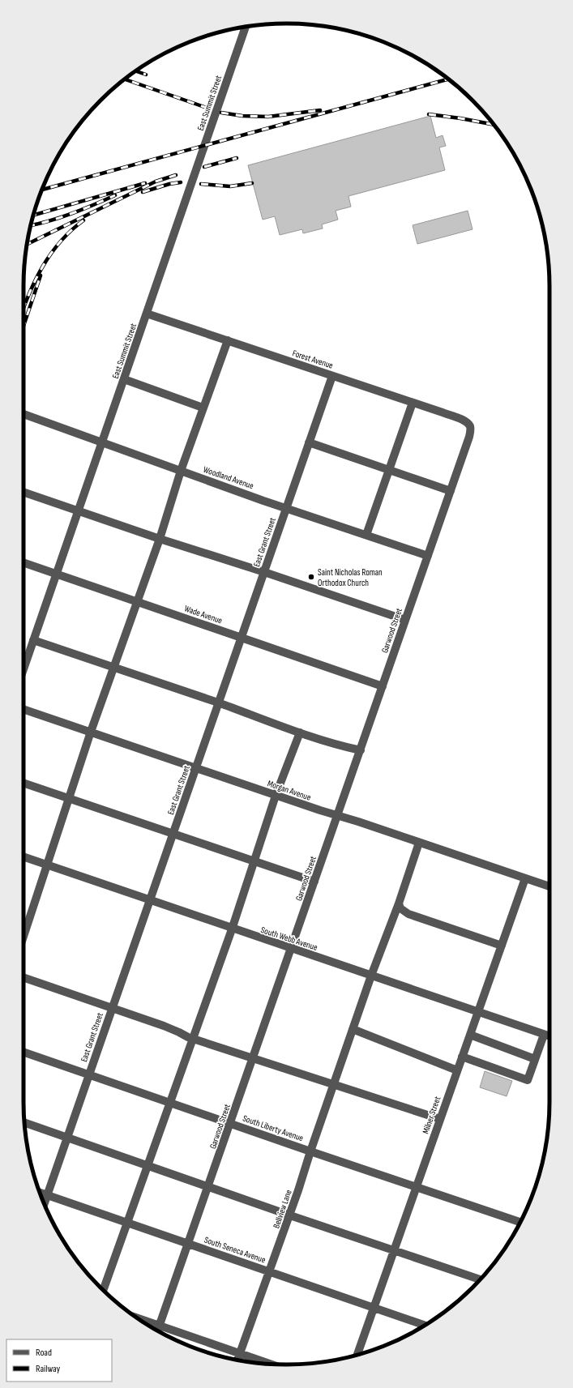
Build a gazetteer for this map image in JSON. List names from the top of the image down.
{
  "streets": {
    "street": [
      "East Summit Street",
      "Forest Avenue",
      "Woodland Avenue",
      "East Grant Street",
      "Wade Avenue",
      "Garwood Street",
      "Morgan Avenue",
      "South Webb Avenue",
      "Milner Street",
      "South Liberty Avenue",
      "Bellview Lane",
      "South Seneca Avenue"
    ]
  },
  "crossings": [
    ["East Summit Street", "Forest Avenue"],
    ["East Summit Street", "Woodland Avenue"],
    ["East Summit Street", "Wade Avenue"],
    ["Forest Avenue", "East Grant Street"],
    ["Forest Avenue", "Garwood Street"],
    ["Woodland Avenue", "East Grant Street"],
    ["Woodland Avenue", "Garwood Street"],
    ["East Grant Street", "Wade Avenue"],
    ["East Grant Street", "Morgan Avenue"],
    ["East Grant Street", "South Webb Avenue"],
    ["East Grant Street", "South Liberty Avenue"],
    ["East Grant Street", "South Seneca Avenue"],
    ["Wade Avenue", "Garwood Street"],
    ["Garwood Street", "Morgan Avenue"],
    ["Garwood Street", "South Webb Avenue"],
    ["Garwood Street", "South Liberty Avenue"],
    ["Garwood Street", "South Seneca Avenue"],
    ["Morgan Avenue", "Milner Street"],
    ["Morgan Avenue", "Bellview Lane"],
    ["South Webb Avenue", "Milner Street"],
    ["South Webb Avenue", "Bellview Lane"],
    ["Milner Street", "South Liberty Avenue"],
    ["Milner Street", "South Seneca Avenue"],
    ["South Liberty Avenue", "Bellview Lane"],
    ["Bellview Lane", "South Seneca Avenue"]
  ],
  "places": ["Saint Nicholas Roman Orthodox Church"],
  "legend": ["Road", "Railway"]
}
